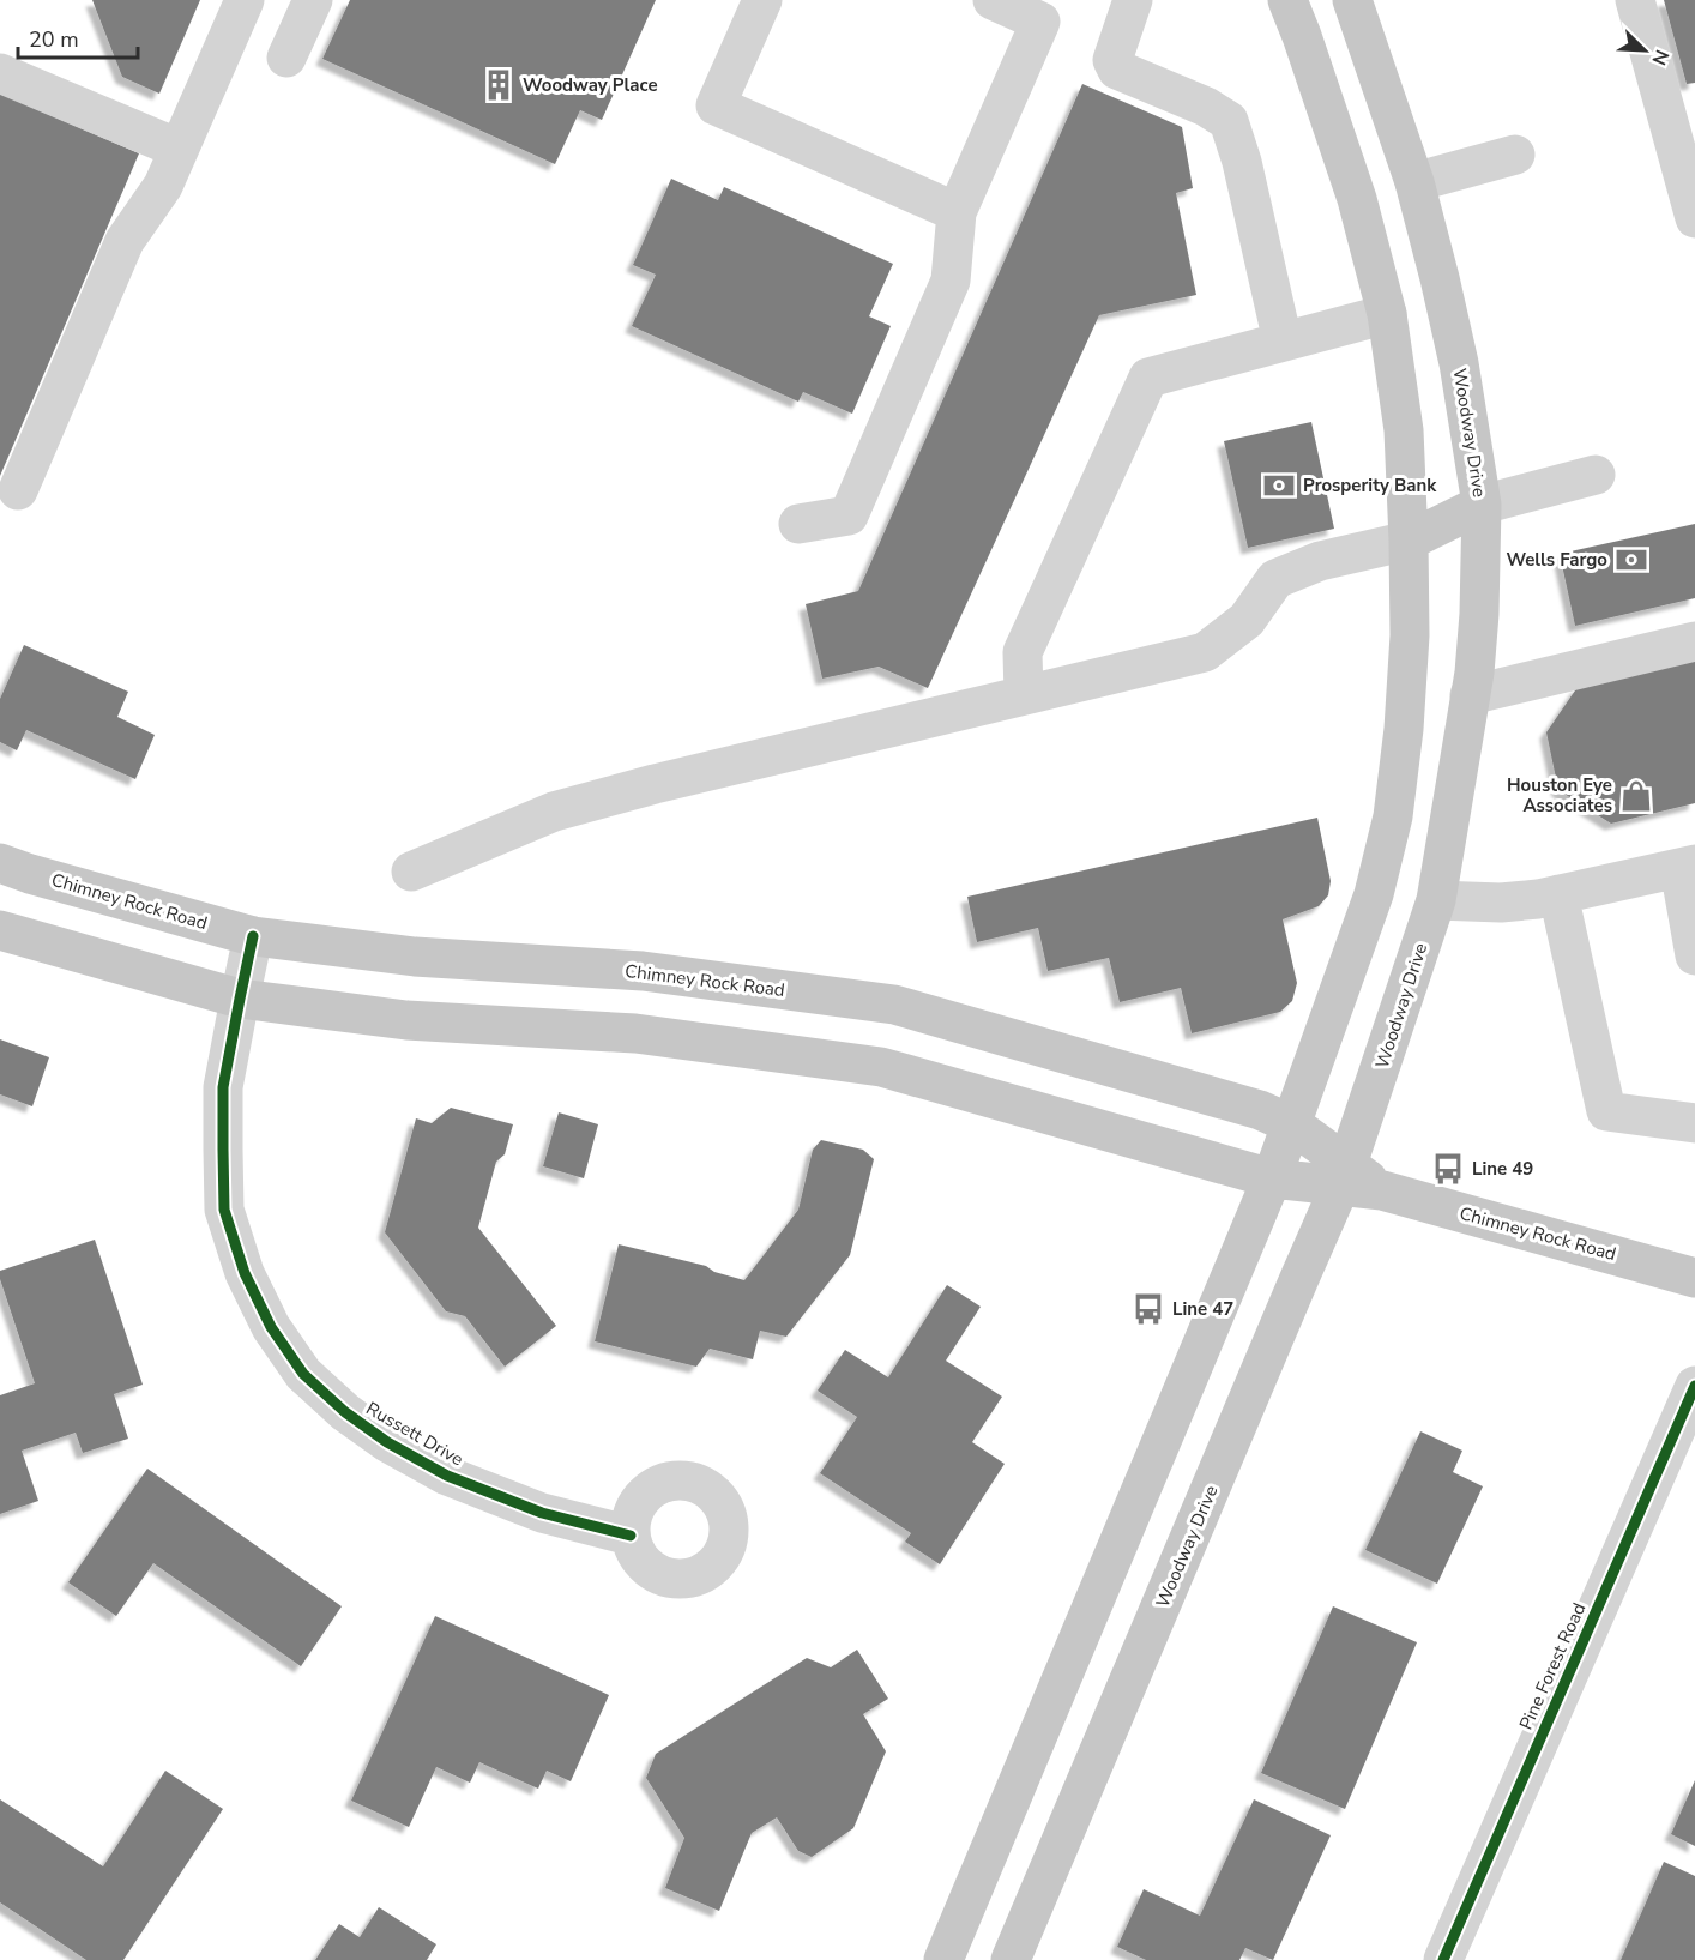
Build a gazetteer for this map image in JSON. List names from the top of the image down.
{
  "streets": {
    "main road": ["Woodway Drive", "Chimney Rock Road"],
    "street": ["Russett Drive", "Pine Forest Road"]
  },
  "crossings": [
    ["Woodway Drive", "Chimney Rock Road"],
    ["Chimney Rock Road", "Russett Drive"]
  ],
  "places": {
    "building": ["Woodway Place"],
    "bank": ["Prosperity Bank", "Wells Fargo"],
    "shop": ["Houston Eye Associates"],
    "bus stop": ["Line 49", "Line 47"]
  },
  "scale_bar": "20 m",
  "north": "bottom right"
}
